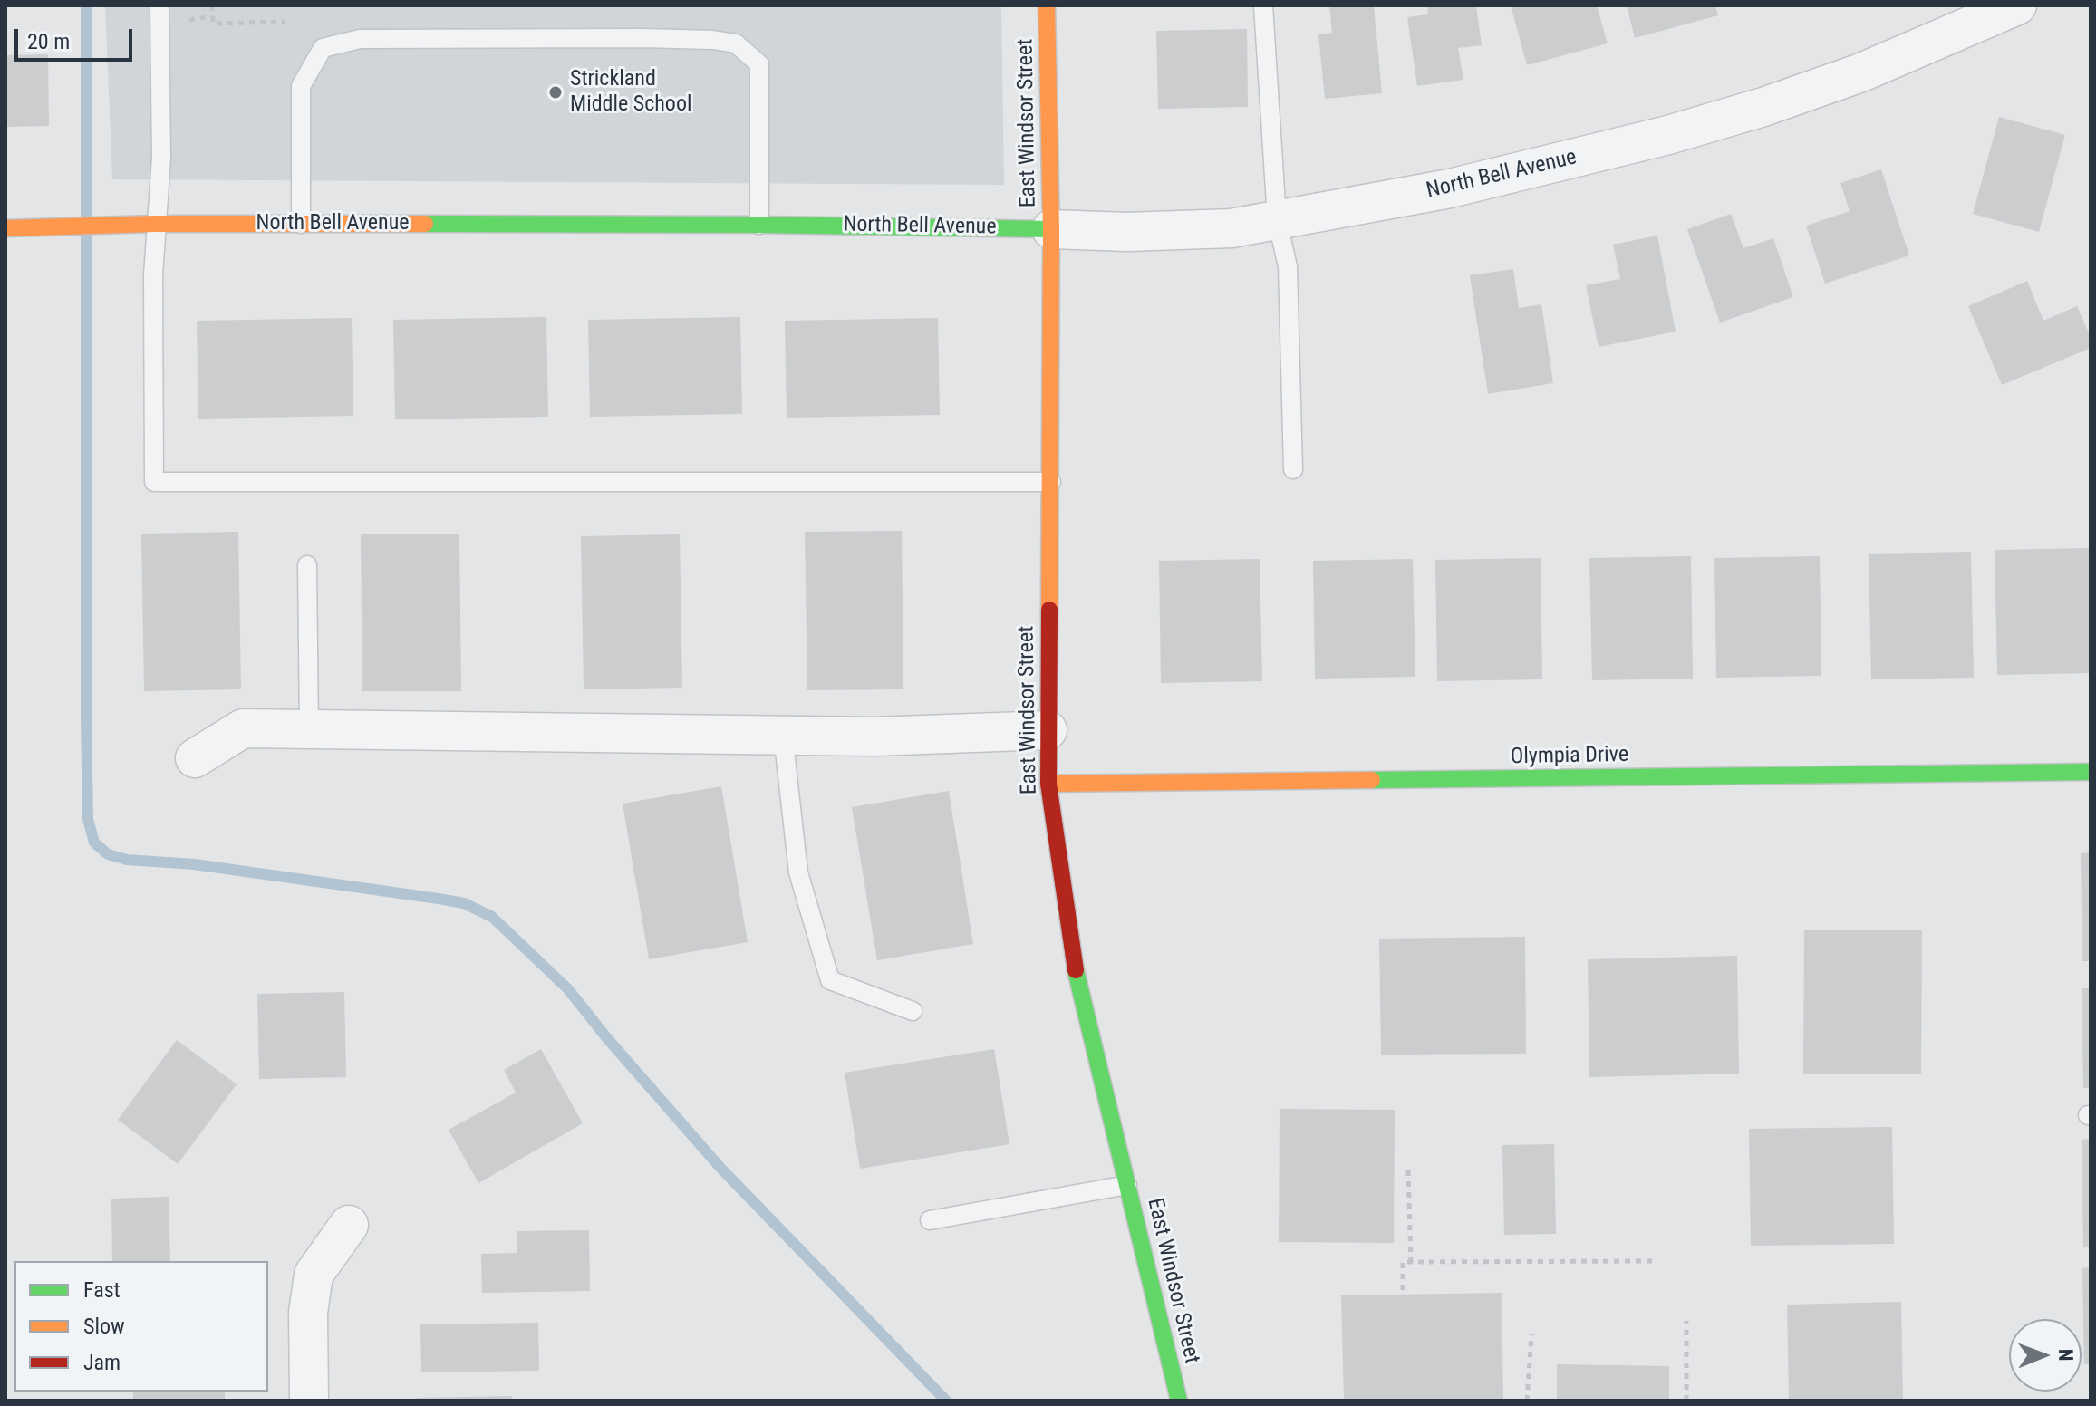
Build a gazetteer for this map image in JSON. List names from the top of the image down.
{
  "streets": {
    "street": ["East Windsor Street", "North Bell Avenue", "Olympia Drive"]
  },
  "crossings": [
    ["East Windsor Street", "North Bell Avenue"],
    ["East Windsor Street", "Olympia Drive"]
  ],
  "places": ["Strickland Middle School"],
  "legend": ["Fast", "Slow", "Jam"],
  "scale_bar": "20 m",
  "north": "right"
}
